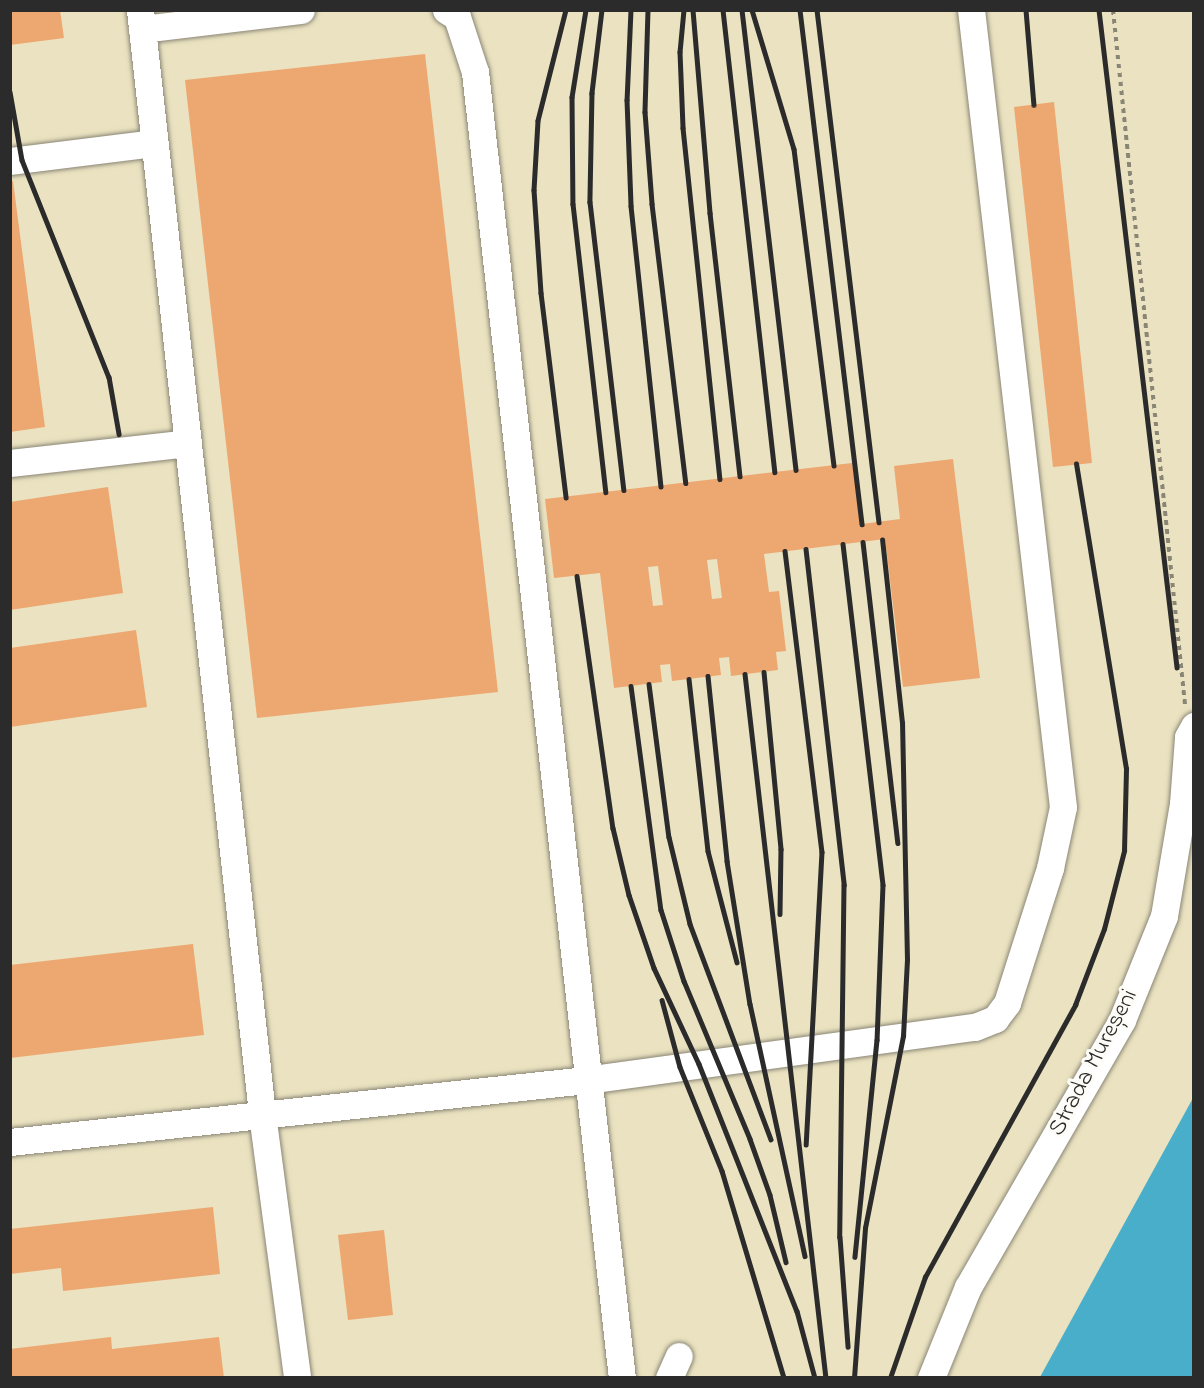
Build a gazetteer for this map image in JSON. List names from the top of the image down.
{
  "streets": {
    "street": ["Strada Mureșeni"]
  }
}
